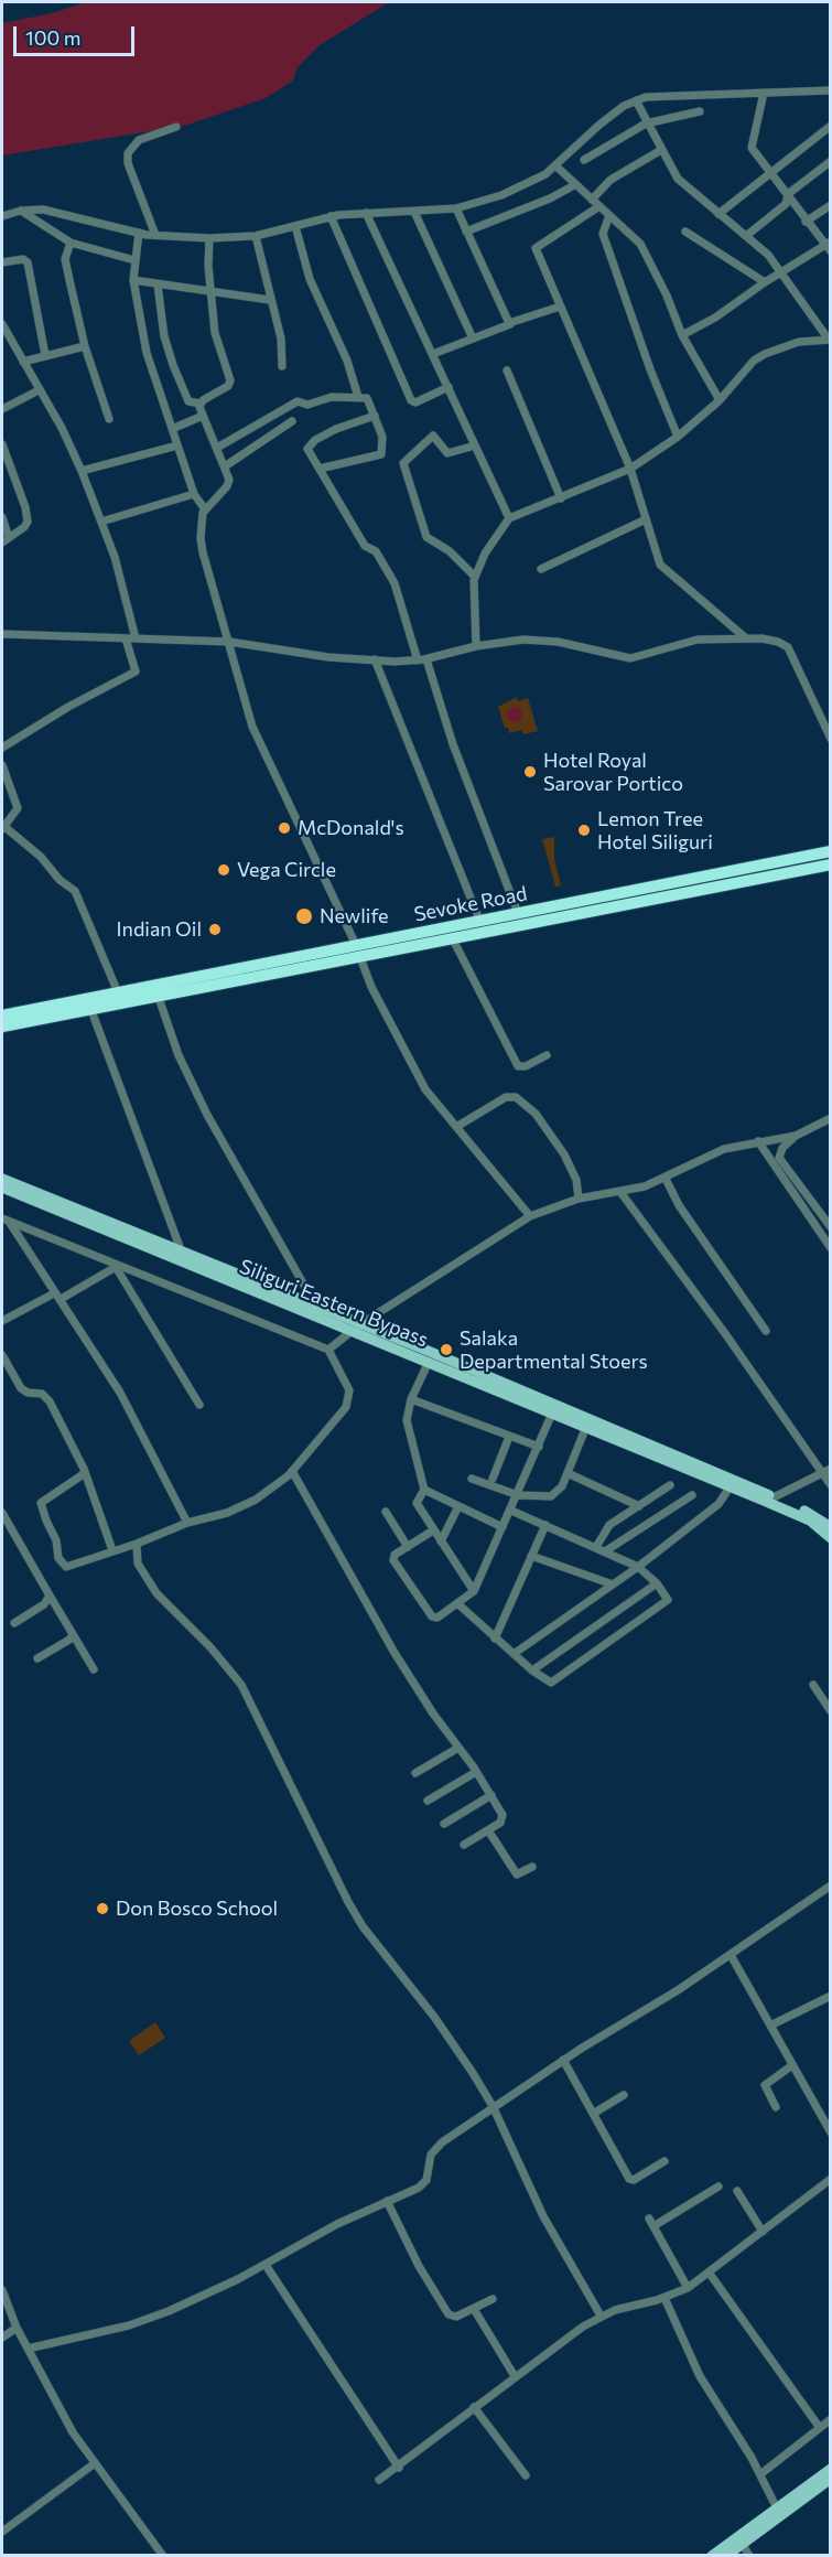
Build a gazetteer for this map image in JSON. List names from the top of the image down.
{
  "streets": {
    "highway": ["Sevoke Road"],
    "main road": ["Siliguri Eastern Bypass"]
  },
  "places": [
    "Hotel Royal Sarovar Portico",
    "McDonald's",
    "Lemon Tree Hotel Siliguri",
    "Vega Circle",
    "Newlife",
    "Indian Oil",
    "Salaka Departmental Stoers",
    "Don Bosco School"
  ],
  "scale_bar": "100 m"
}
